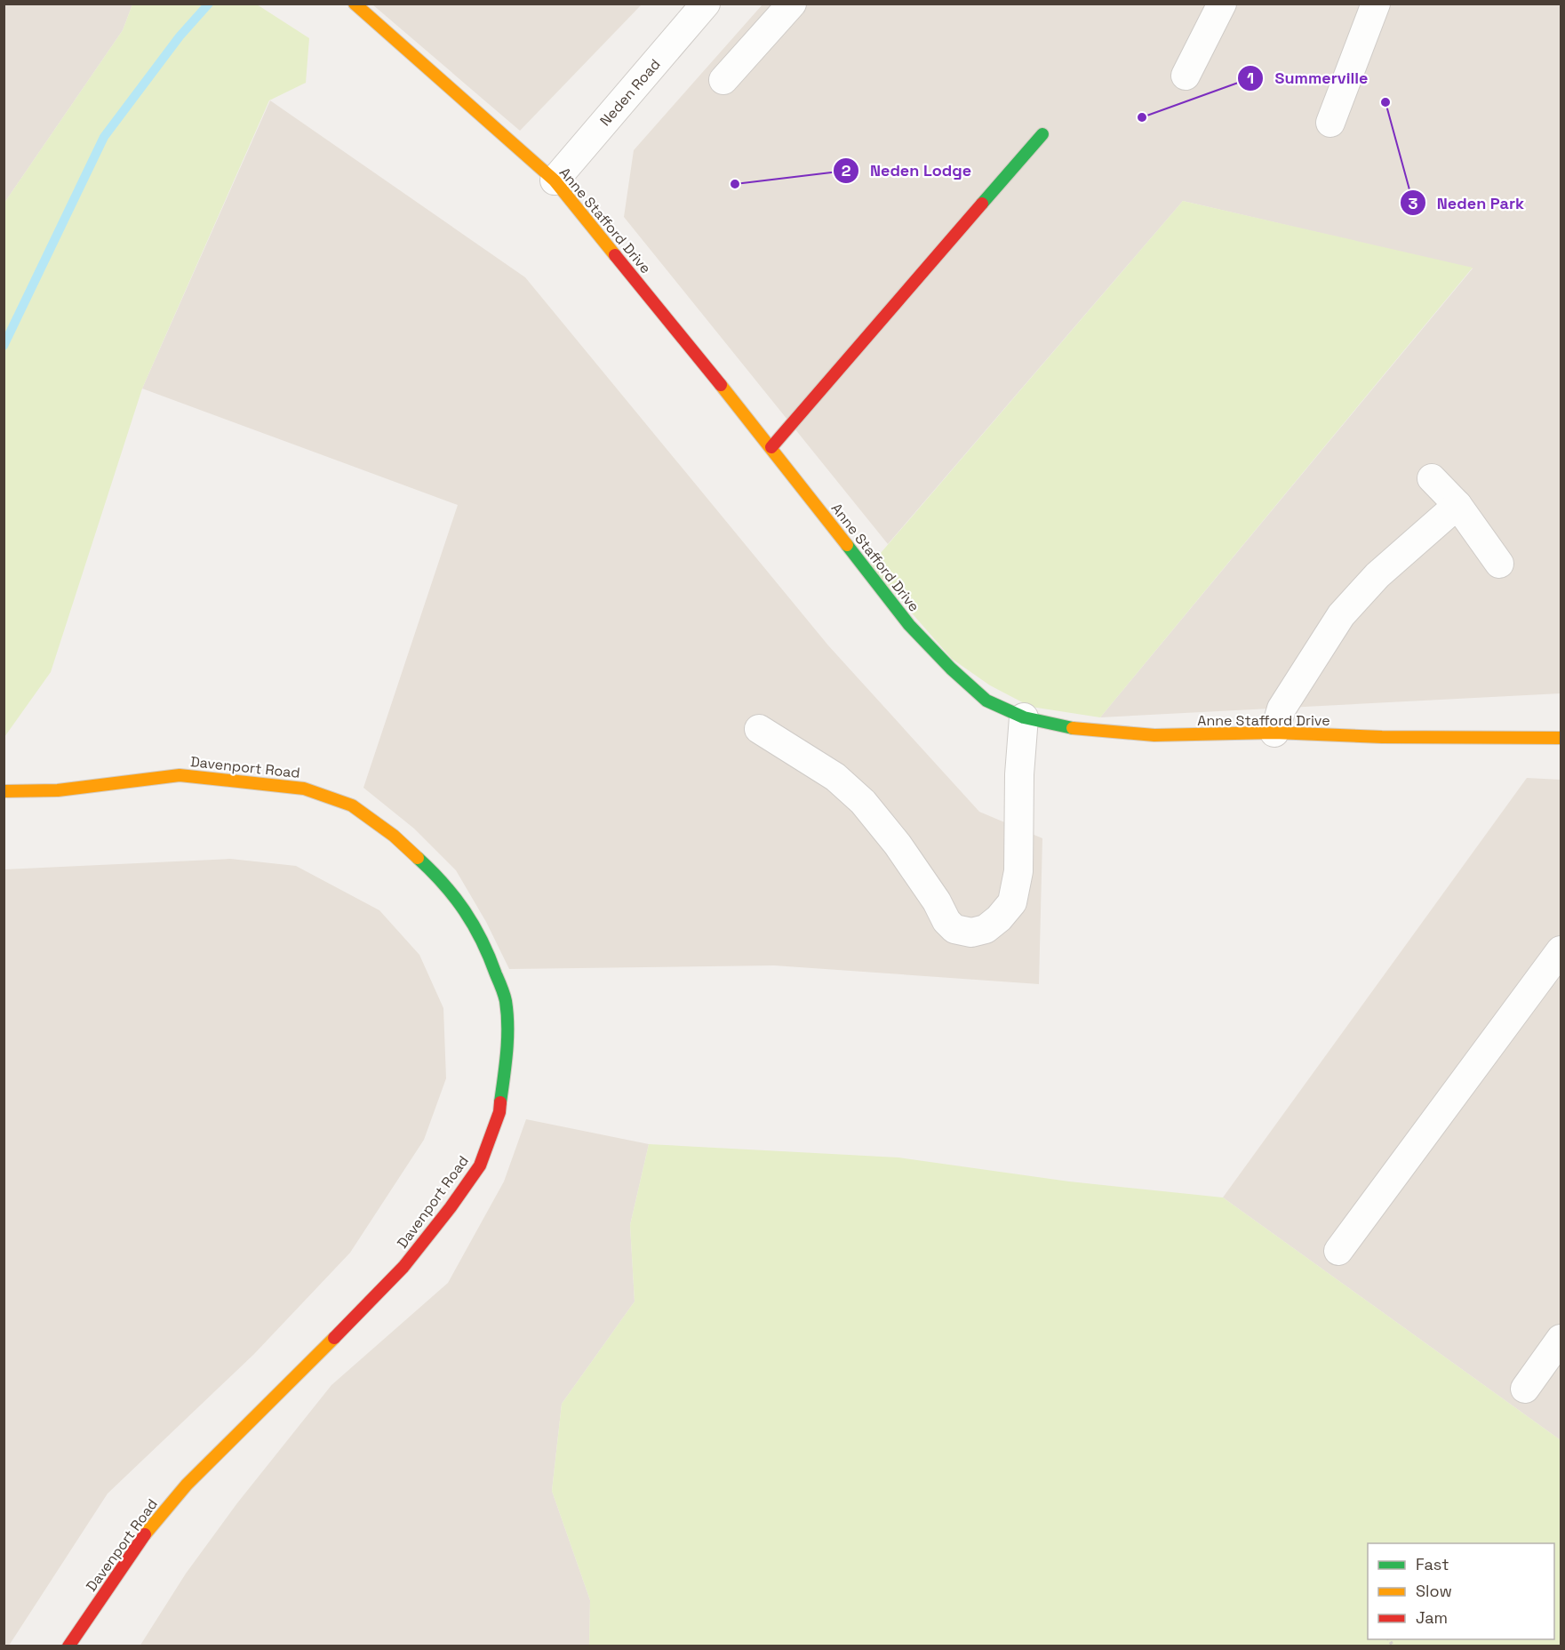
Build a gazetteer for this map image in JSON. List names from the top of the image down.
{
  "streets": {
    "street": ["Neden Road", "Anne Stafford Drive", "Davenport Road"]
  },
  "crossings": [
    ["Neden Road", "Anne Stafford Drive"]
  ],
  "places": ["Neden Park", "Summerville", "Neden Lodge"],
  "legend": ["Fast", "Slow", "Jam"]
}
